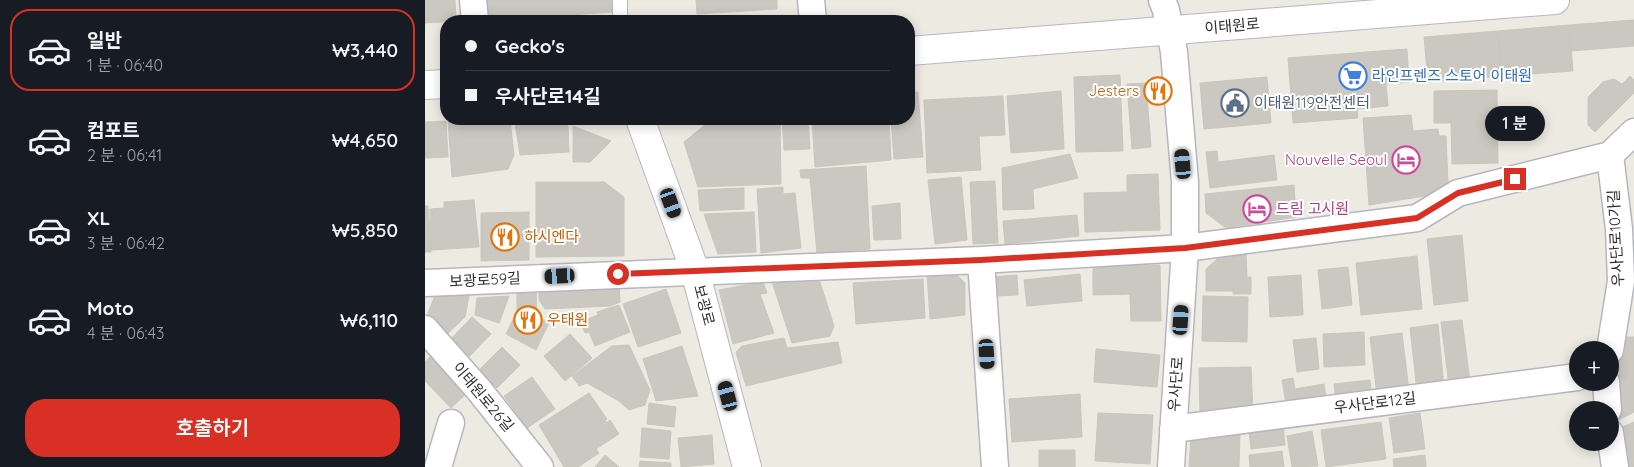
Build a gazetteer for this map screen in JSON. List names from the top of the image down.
{
  "streets": {
    "main road": ["이태원로", "보광로"],
    "street": [
      "우사단로10가길",
      "보광로59길",
      "우사단로",
      "이태원로26길",
      "우사단로12길"
    ]
  },
  "crossings": [
    ["이태원로", "우사단로"],
    ["우사단로10가길", "보광로59길"],
    ["보광로59길", "보광로"],
    ["보광로59길", "우사단로"],
    ["우사단로", "우사단로12길"]
  ],
  "places": {
    "supermarket": ["라인프렌즈 스토어 이태원"],
    "restaurant": ["Jesters", "하시엔다", "우태원"],
    "public building": ["이태원119안전센터"],
    "hotel": ["Nouvelle Seoul", "드림 고시원"]
  },
  "page": {
    "list": [
      {
        "name": "일반",
        "note": "1 분 · 06:40",
        "value": "₩3,440"
      },
      {
        "name": "컴포트",
        "note": "2 분 · 06:41",
        "value": "₩4,650"
      },
      {
        "name": "XL",
        "note": "3 분 · 06:42",
        "value": "₩5,850"
      },
      {
        "name": "Moto",
        "note": "4 분 · 06:43",
        "value": "₩6,110"
      }
    ],
    "banner": ["Gecko's", "우사단로14길"],
    "bubble": "1 분",
    "map_buttons": ["+", "−"],
    "buttons": "호출하기"
  }
}
